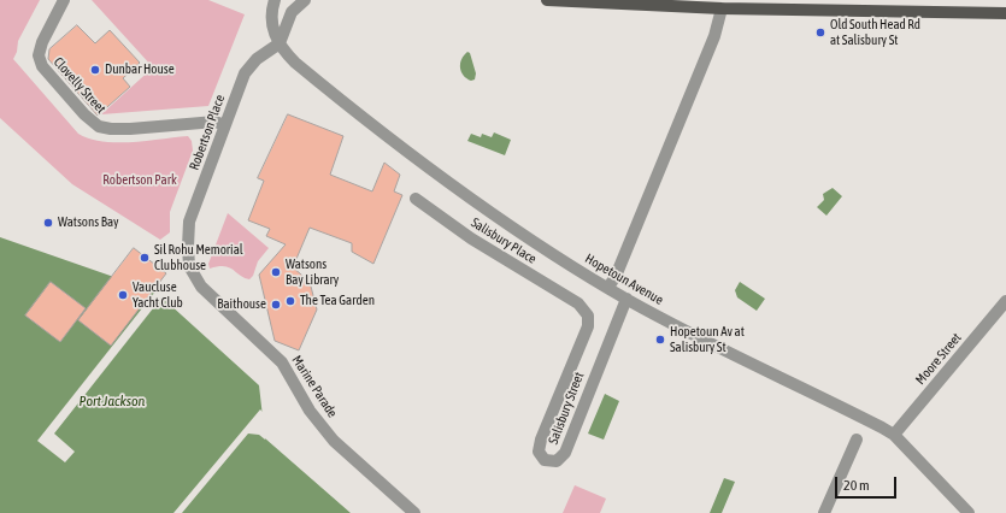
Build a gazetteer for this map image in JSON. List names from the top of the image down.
{
  "streets": {
    "street": [
      "Clovelly Street",
      "Robertson Place",
      "Salisbury Place",
      "Hopetoun Avenue",
      "Moore Street",
      "Marine Parade",
      "Salisbury Street"
    ]
  },
  "crossings": [
    ["Clovelly Street", "Robertson Place"],
    ["Robertson Place", "Hopetoun Avenue"],
    ["Robertson Place", "Marine Parade"],
    ["Salisbury Place", "Salisbury Street"],
    ["Hopetoun Avenue", "Moore Street"],
    ["Hopetoun Avenue", "Salisbury Street"]
  ],
  "water": ["Port Jackson"],
  "parks": ["Robertson Park"],
  "places": [
    "Old South Head Rd at Salisbury St",
    "Dunbar House",
    "Watsons Bay",
    "Sil Rohu Memorial Clubhouse",
    "Watsons Bay Library",
    "Vaucluse Yacht Club",
    "The Tea Garden",
    "Baithouse",
    "Hopetoun Av at Salisbury St"
  ],
  "scale_bar": "20 m"
}
